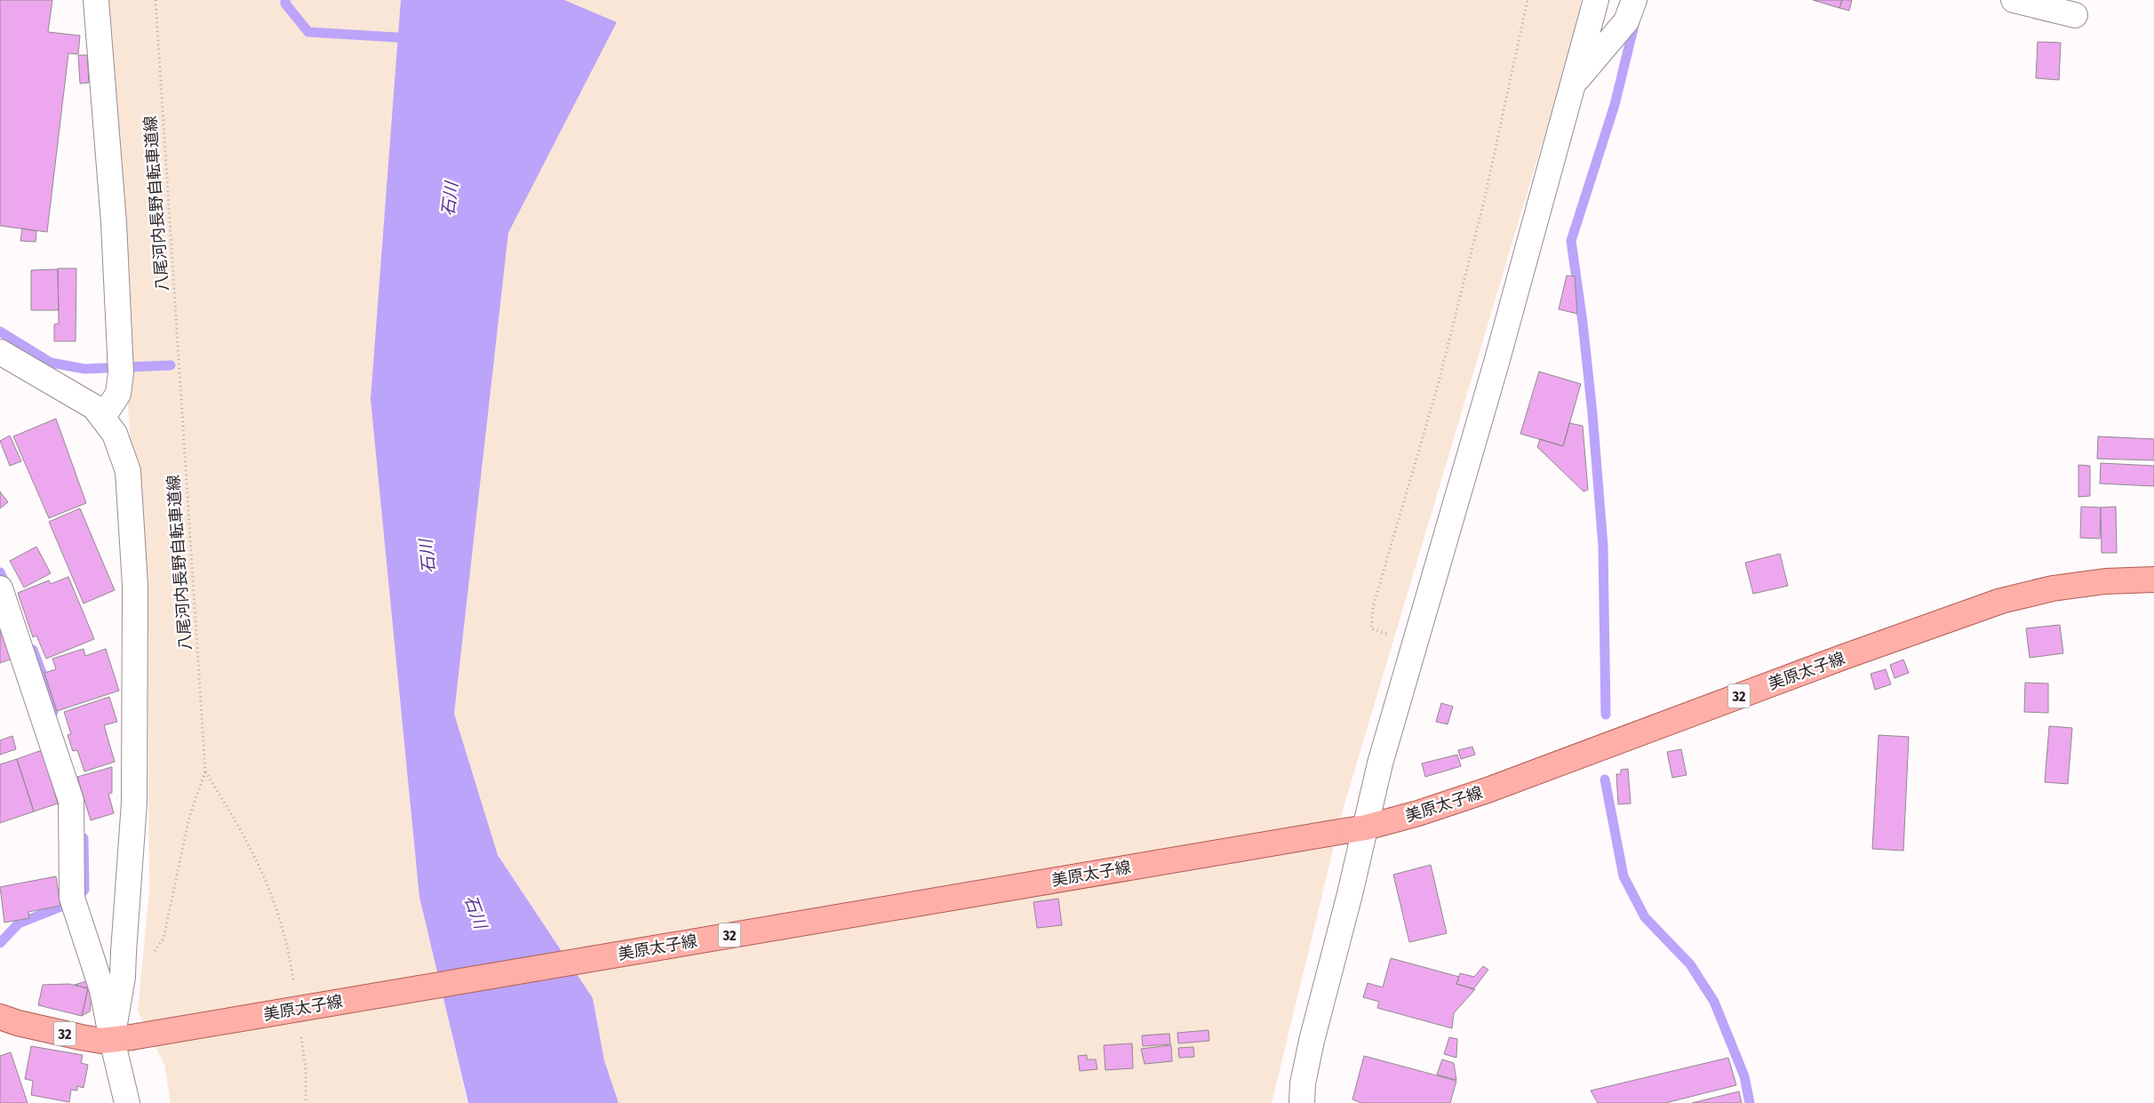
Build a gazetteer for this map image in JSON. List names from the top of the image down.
{
  "streets": {
    "main road": ["美原太子線", "32"],
    "path": ["八尾河内長野自転車道線"]
  },
  "water": ["石川"]
}
